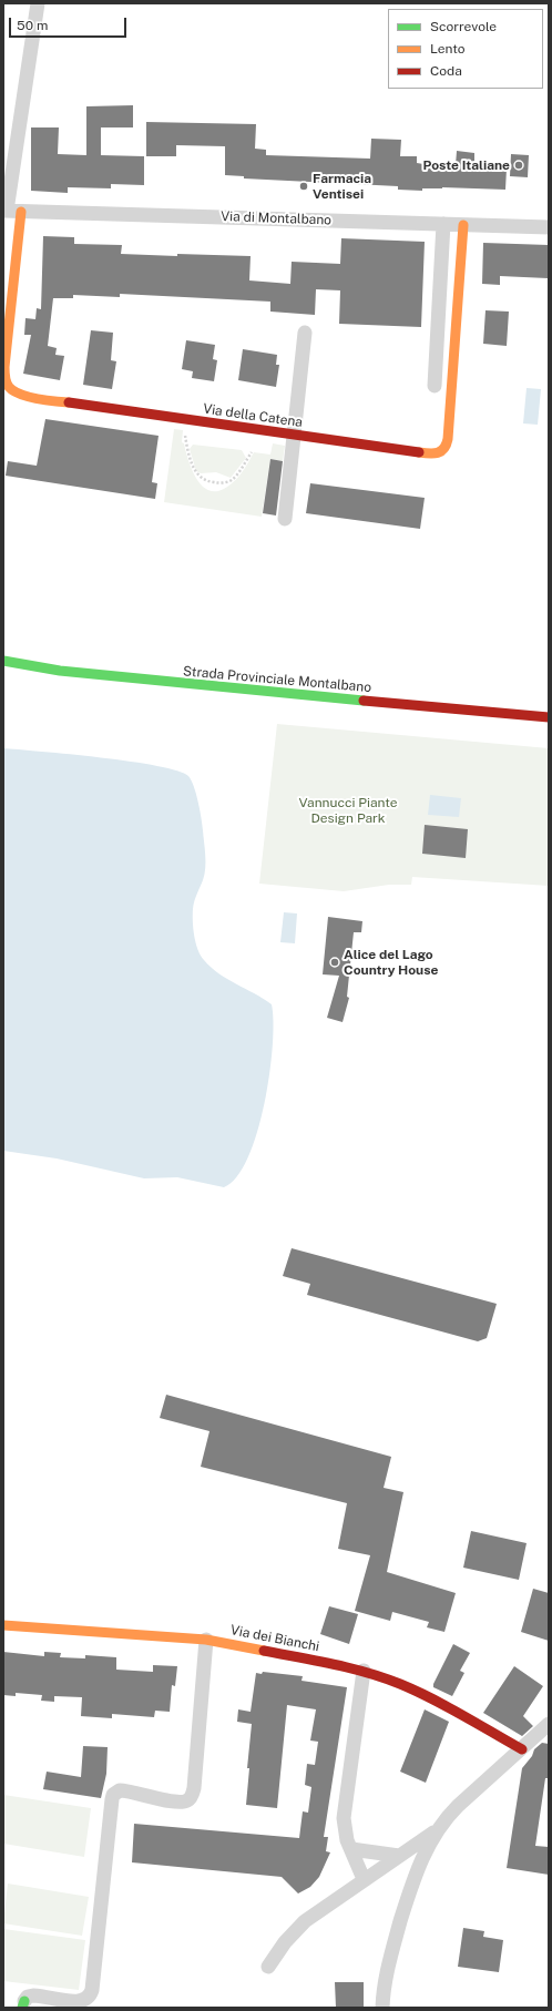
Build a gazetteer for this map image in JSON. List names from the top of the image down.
{
  "streets": {
    "street": [
      "Via di Montalbano",
      "Via della Catena",
      "Strada Provinciale Montalbano",
      "Via dei Bianchi"
    ]
  },
  "crossings": [
    ["Via di Montalbano", "Via della Catena"]
  ],
  "parks": ["Vannucci Piante Design Park"],
  "places": ["Poste Italiane", "Farmacia Ventisei", "Alice del Lago Country House"],
  "legend": ["Scorrevole", "Lento", "Coda"],
  "scale_bar": "50 m"
}
